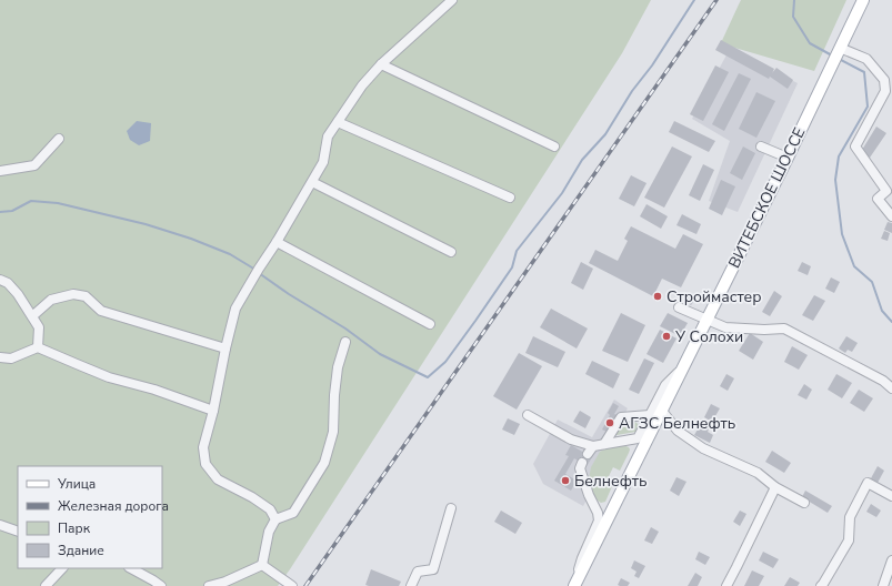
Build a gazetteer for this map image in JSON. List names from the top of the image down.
{
  "streets": {
    "main road": ["ВИТЕБСКОЕ ШОССЕ"]
  },
  "places": [
    "Строймастер",
    "У Солохи",
    "АГЗС Белнефть",
    "Белнефть"
  ],
  "legend": [
    "Улица",
    "Железная дорога",
    "Парк",
    "Здание"
  ]
}
